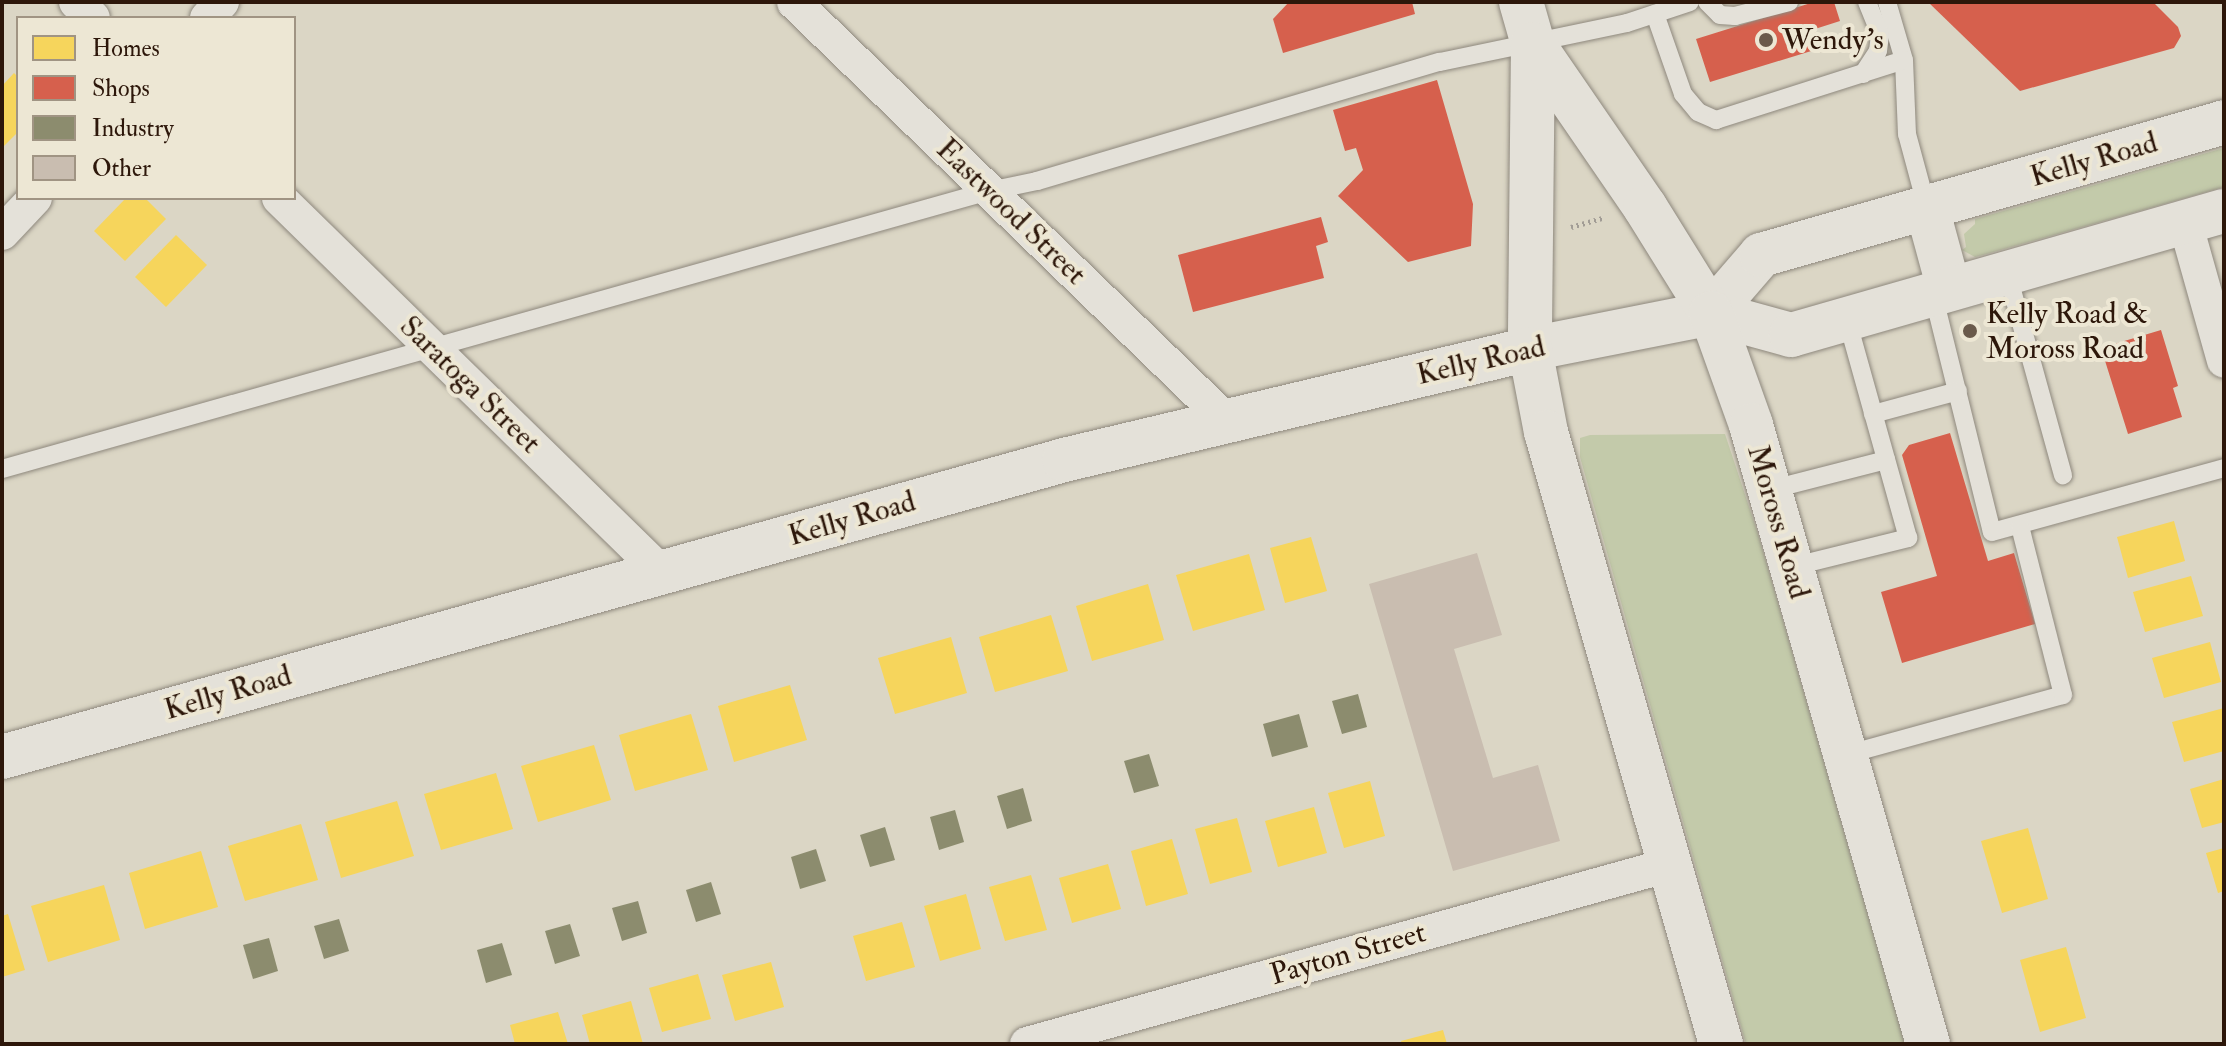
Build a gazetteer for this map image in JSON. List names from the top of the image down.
{
  "streets": {
    "street": [
      "Kelly Road",
      "Eastwood Street",
      "Saratoga Street",
      "Moross Road",
      "Payton Street"
    ]
  },
  "crossings": [
    ["Kelly Road", "Eastwood Street"],
    ["Kelly Road", "Saratoga Street"],
    ["Kelly Road", "Moross Road"],
    ["Moross Road", "Payton Street"]
  ],
  "places": ["Wendy's", "Kelly Road & Moross Road"],
  "legend": [
    "Homes",
    "Shops",
    "Industry",
    "Other"
  ]
}
